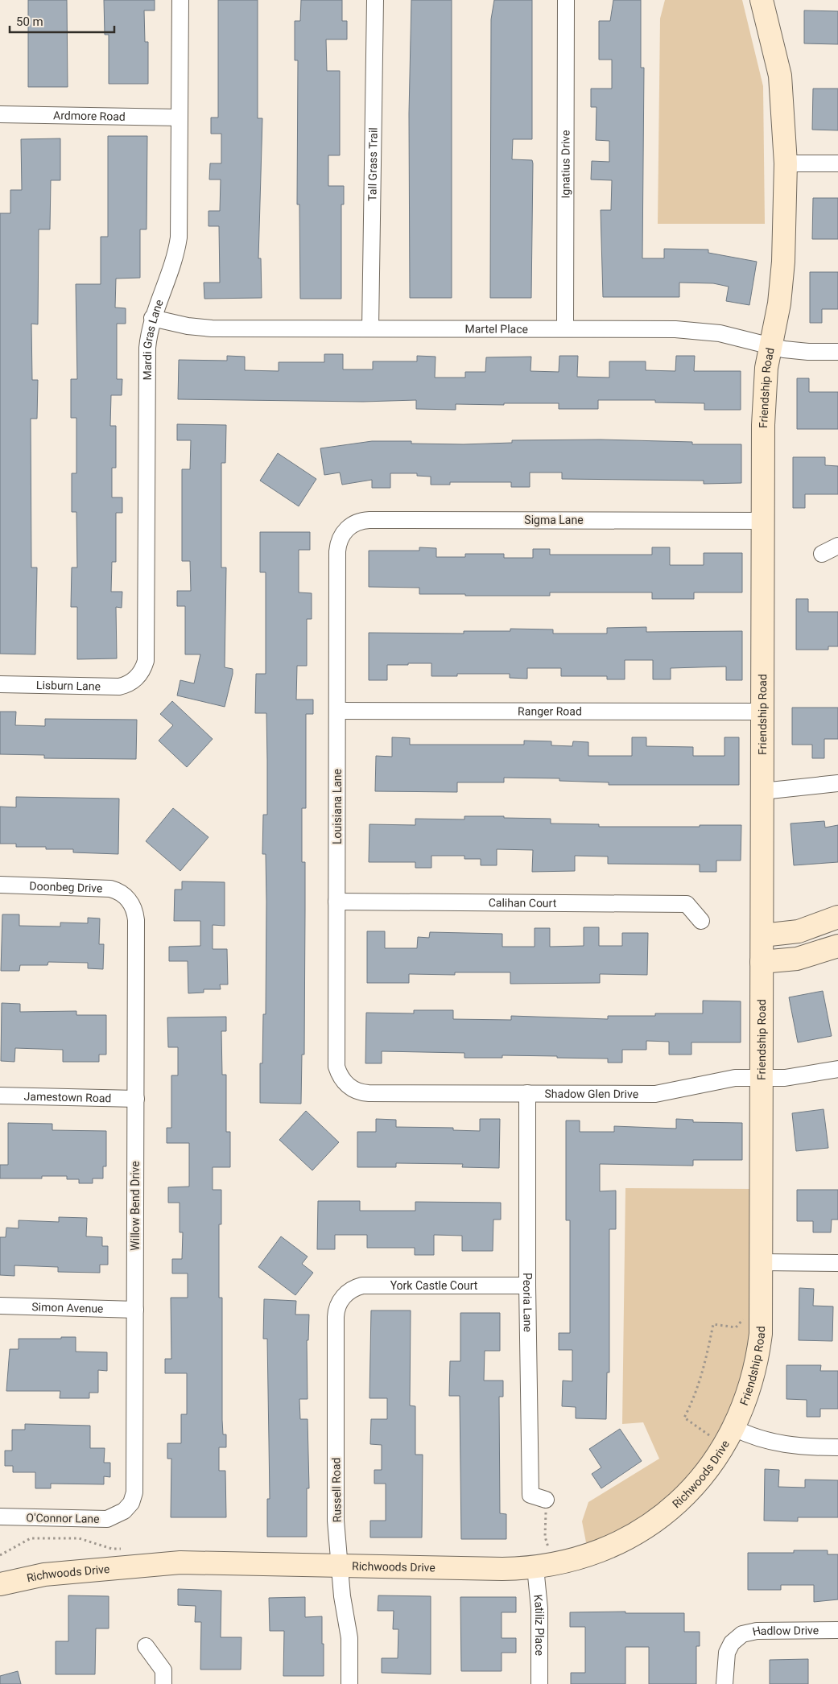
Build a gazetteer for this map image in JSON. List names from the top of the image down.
{
  "streets": {
    "street": [
      "Ardmore Road",
      "Tall Grass Trail",
      "Ignatius Drive",
      "Martel Place",
      "Mardi Gras Lane",
      "Friendship Road",
      "Sigma Lane",
      "Lisburn Lane",
      "Ranger Road",
      "Louisiana Lane",
      "Doonbeg Drive",
      "Calihan Court",
      "Shadow Glen Drive",
      "Jamestown Road",
      "Willow Bend Drive",
      "York Castle Court",
      "Peoria Lane",
      "Simon Avenue",
      "Richwoods Drive",
      "Russell Road",
      "O'Connor Lane",
      "Katiliz Place",
      "Hadlow Drive"
    ]
  },
  "crossings": [
    ["Ardmore Road", "Mardi Gras Lane"],
    ["Tall Grass Trail", "Martel Place"],
    ["Ignatius Drive", "Martel Place"],
    ["Martel Place", "Mardi Gras Lane"],
    ["Martel Place", "Friendship Road"],
    ["Mardi Gras Lane", "Lisburn Lane"],
    ["Friendship Road", "Sigma Lane"],
    ["Friendship Road", "Ranger Road"],
    ["Friendship Road", "Shadow Glen Drive"],
    ["Friendship Road", "Richwoods Drive"],
    ["Sigma Lane", "Louisiana Lane"],
    ["Ranger Road", "Louisiana Lane"],
    ["Louisiana Lane", "Calihan Court"],
    ["Louisiana Lane", "Shadow Glen Drive"],
    ["Doonbeg Drive", "Willow Bend Drive"],
    ["Shadow Glen Drive", "Peoria Lane"],
    ["Jamestown Road", "Willow Bend Drive"],
    ["Willow Bend Drive", "Simon Avenue"],
    ["Willow Bend Drive", "O'Connor Lane"],
    ["York Castle Court", "Peoria Lane"],
    ["York Castle Court", "Russell Road"],
    ["Richwoods Drive", "Russell Road"],
    ["Richwoods Drive", "Katiliz Place"]
  ],
  "scale_bar": "50 m"
}
